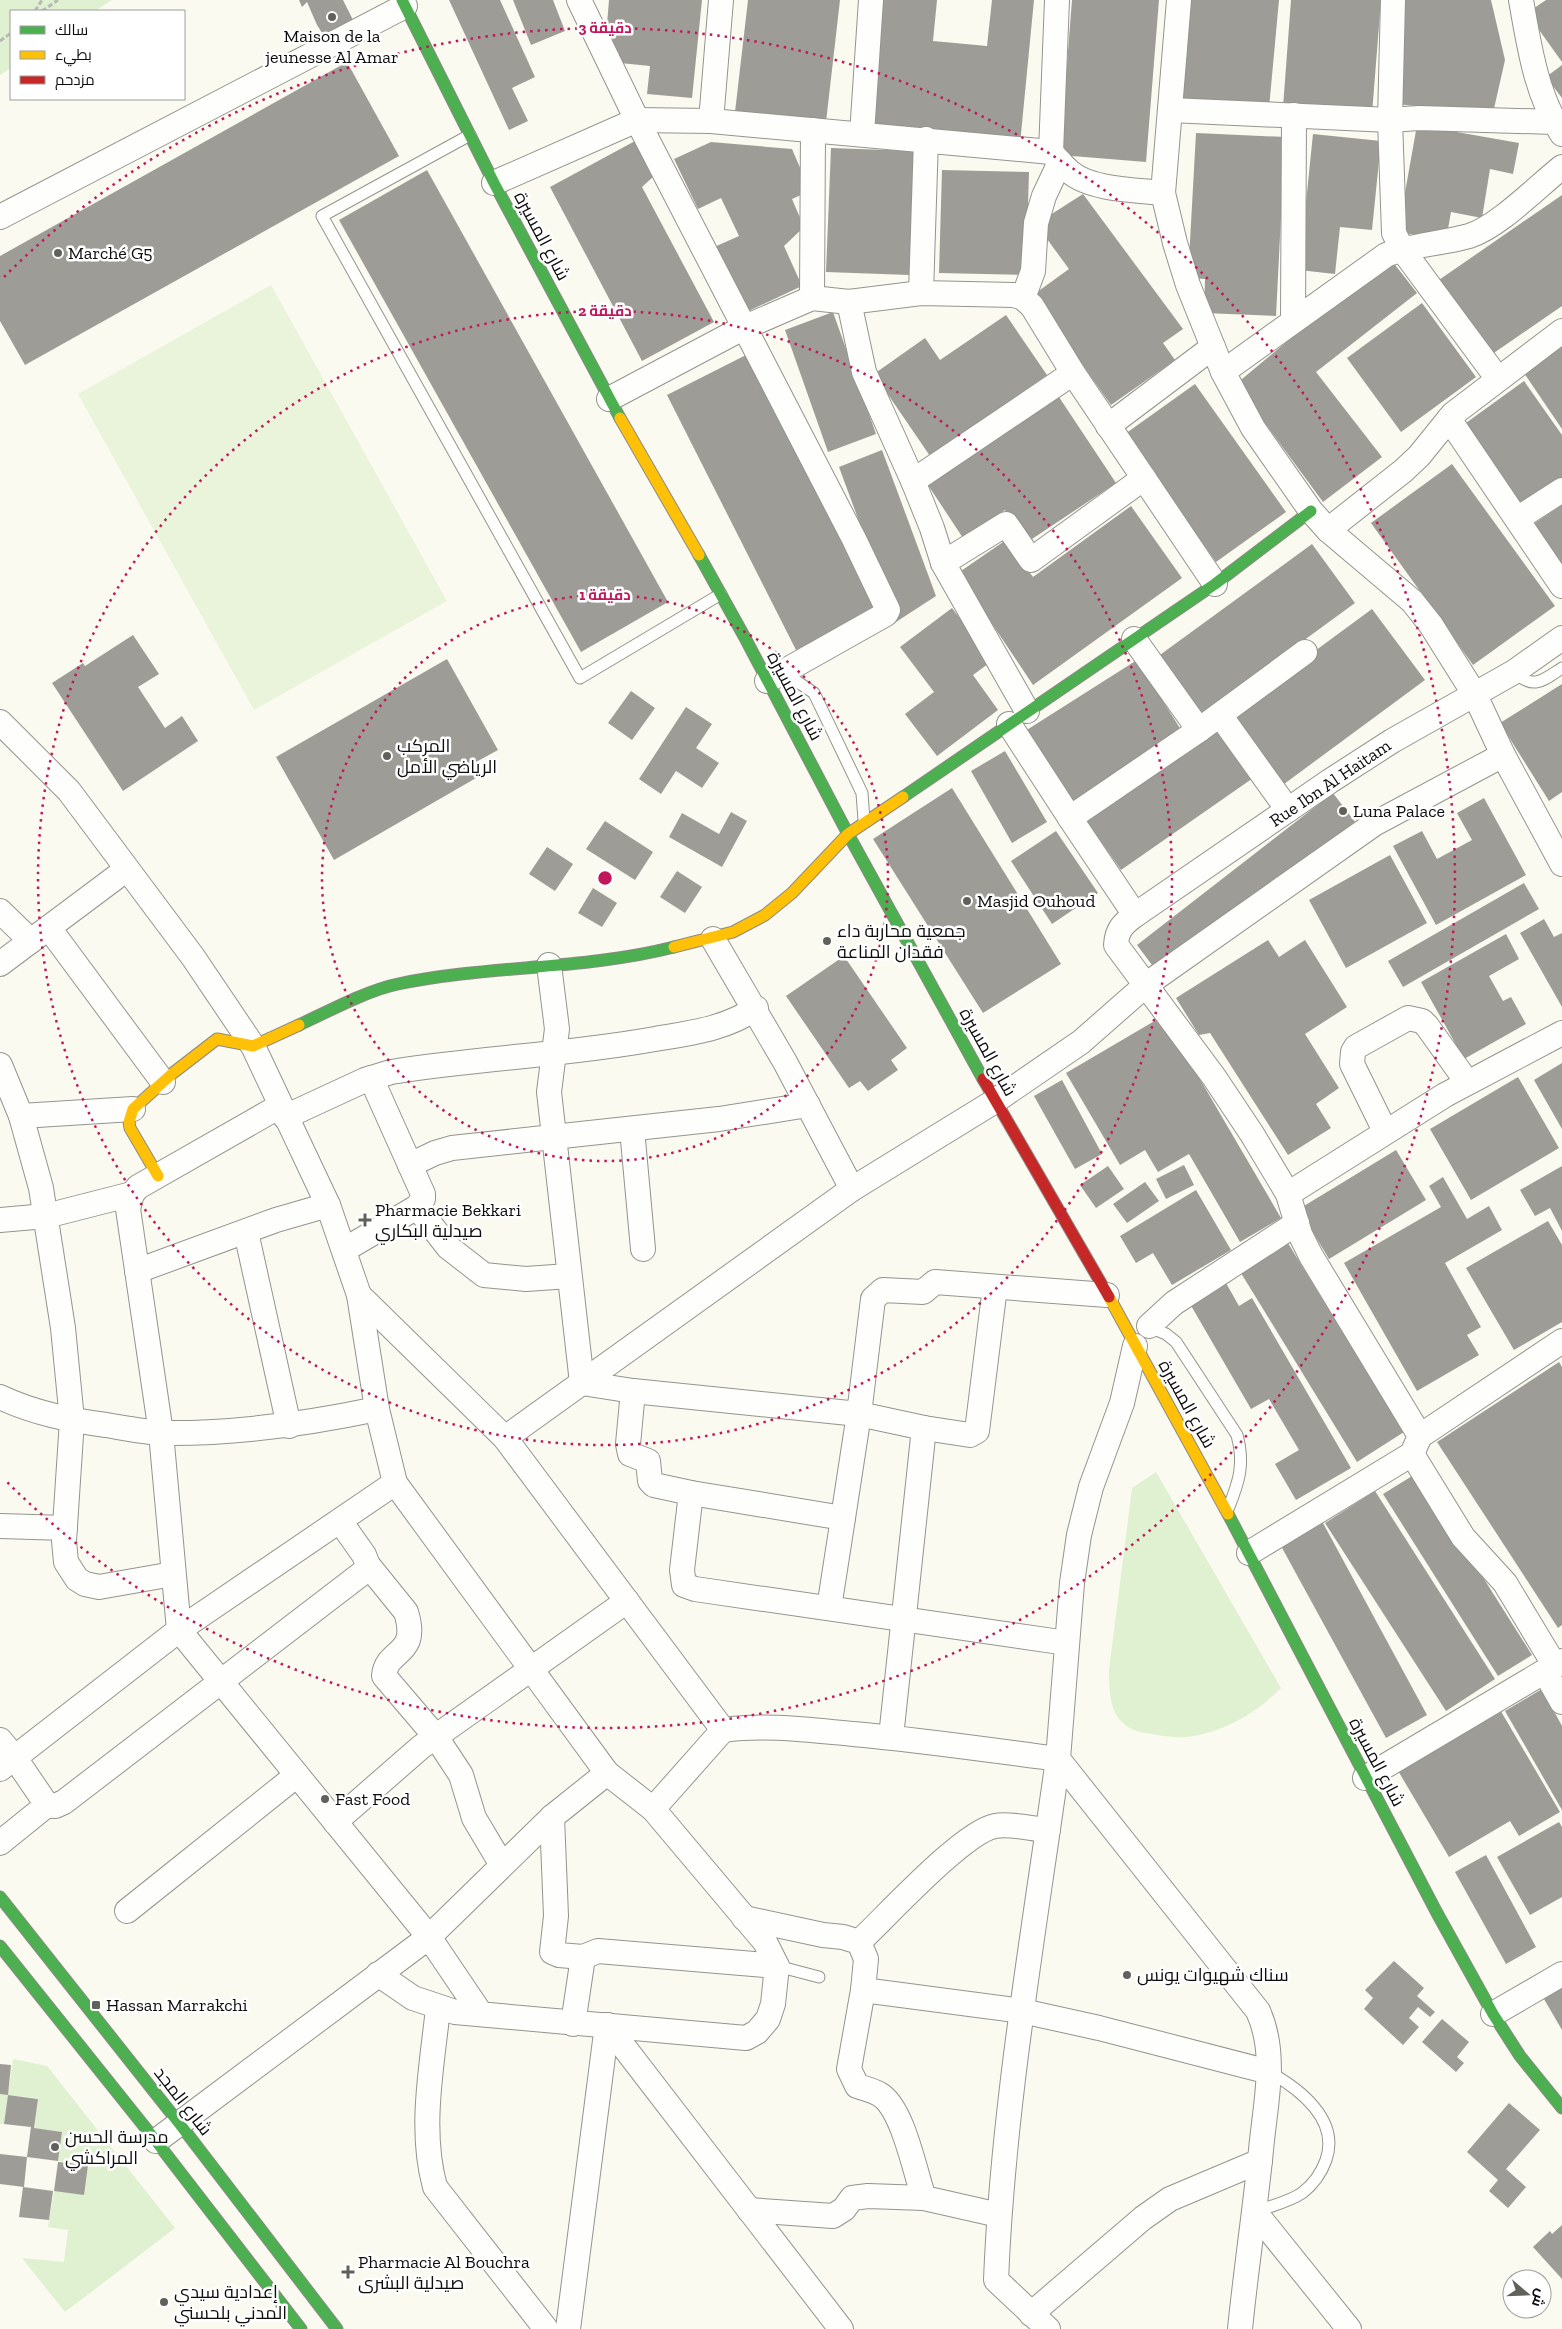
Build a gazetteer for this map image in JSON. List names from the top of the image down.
{
  "streets": {
    "street": ["شارع المسيرة", "Rue Ibn Al Haitam", "شارع المجد"]
  },
  "places": {
    "other": [
      "Maison de la jeunesse Al Amar",
      "Marché G5",
      "المركب الرياضي الأمل",
      "Luna Palace",
      "Masjid Ouhoud",
      "جمعية محاربة داء فقدان المناعة",
      "Fast Food",
      "سناك شهيوات يونس",
      "مدرسة الحسن المراكشي",
      "إعدادية سيدي المدني بلحسني"
    ],
    "health": ["Pharmacie Bekkari صيدلية البكاري", "Pharmacie Al Bouchra صيدلية البشرى"],
    "transit": ["Hassan Marrakchi"]
  },
  "legend": ["سالك", "بطيء", "مزدحم"],
  "north": "right",
  "rings": ["3 دقيقة", "2 دقيقة", "1 دقيقة"]
}
